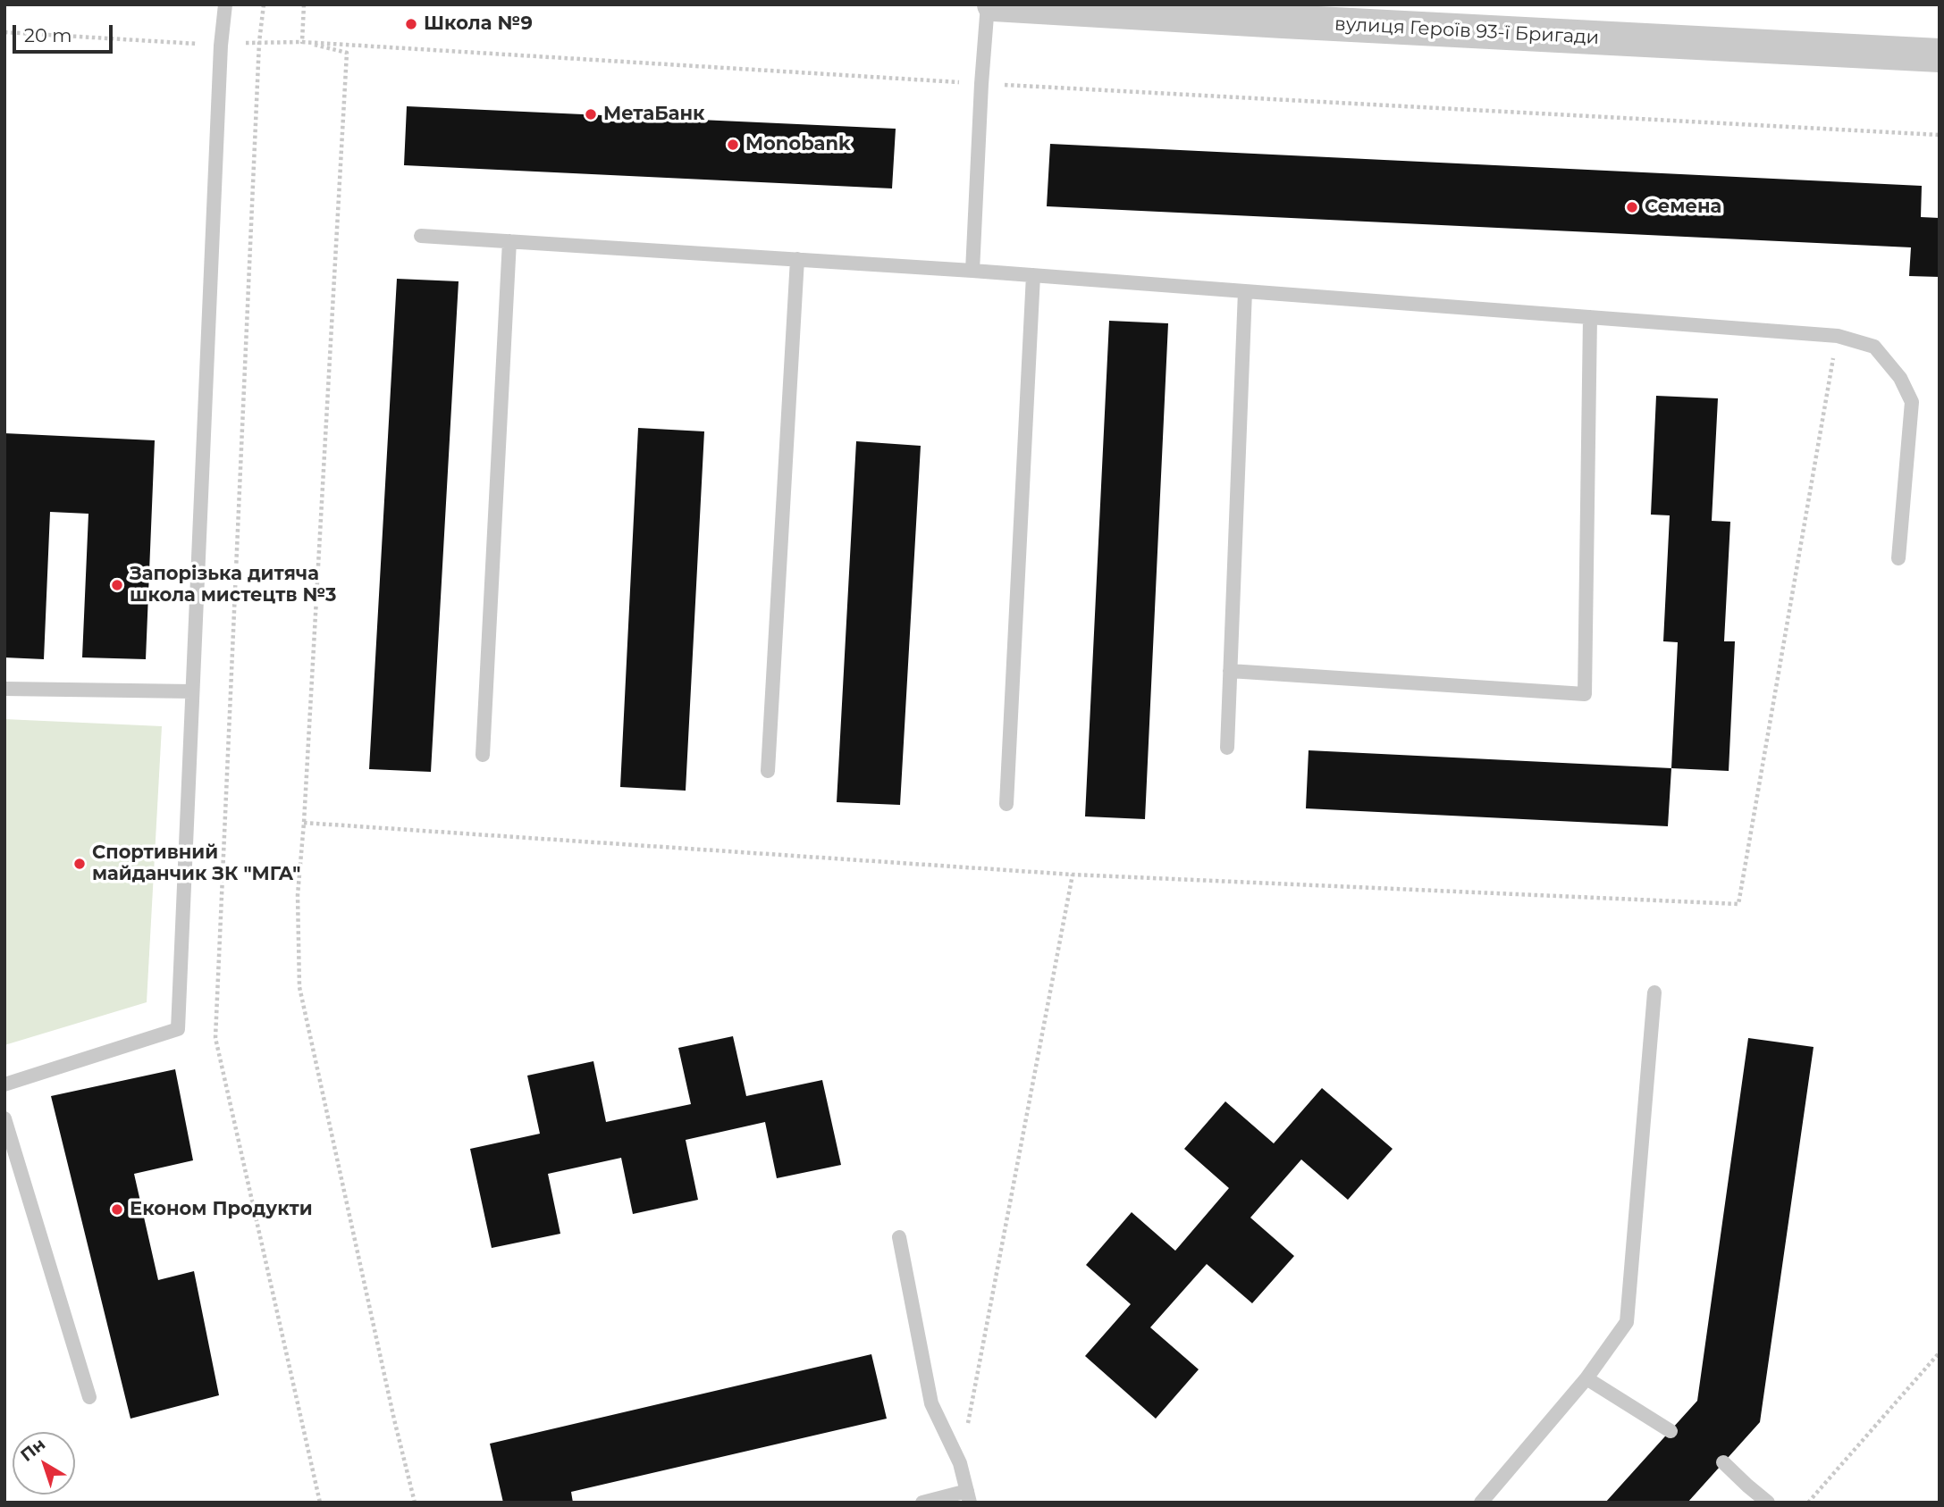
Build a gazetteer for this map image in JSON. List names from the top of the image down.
{
  "streets": {
    "street": ["вулиця Героїв 93-ї Бригади"]
  },
  "places": [
    "Школа №9",
    "МетаБанк",
    "Monobank",
    "Семена",
    "Запорізька дитяча школа мистецтв №3",
    "Спортивний майданчик ЗК \"МГА\"",
    "Економ Продукти"
  ],
  "scale_bar": "20 m",
  "north": "top left"
}
